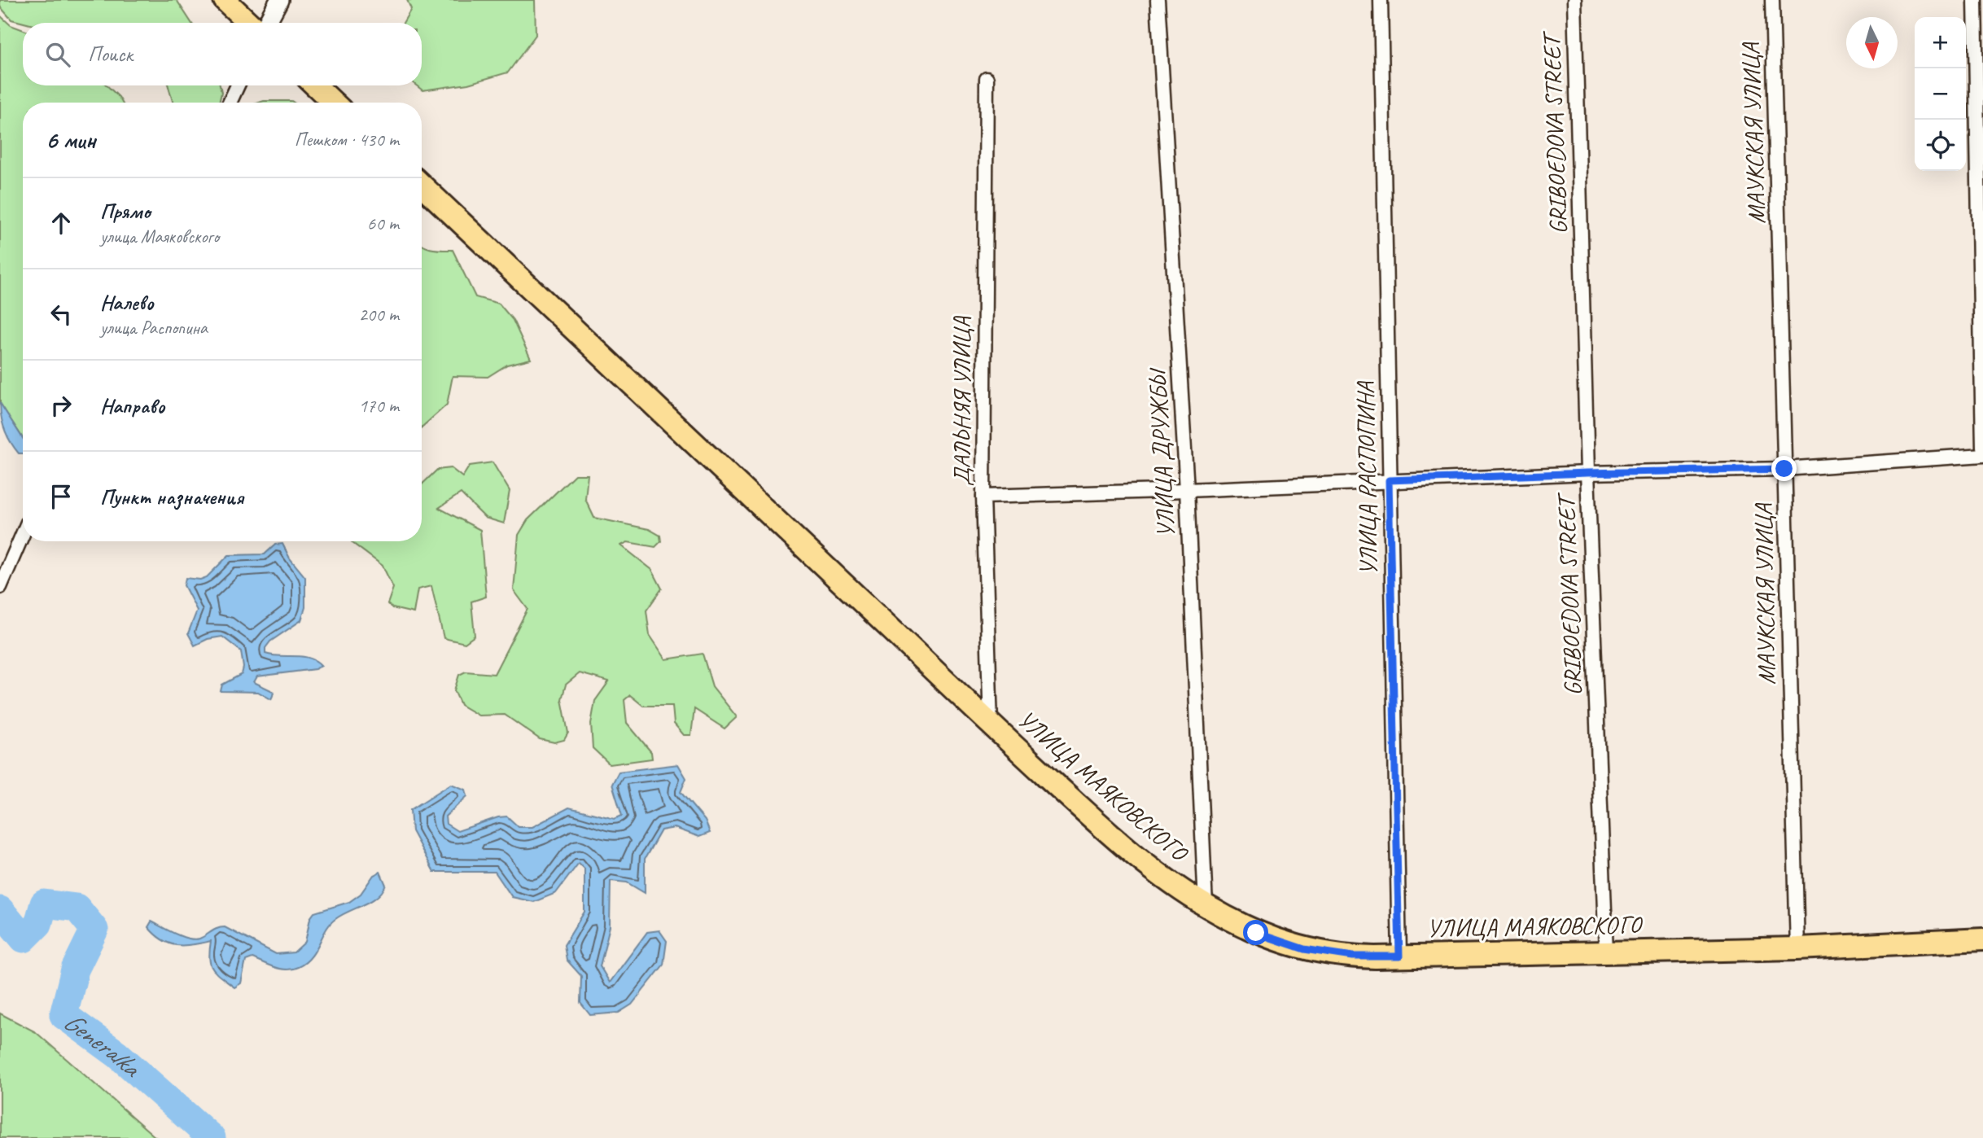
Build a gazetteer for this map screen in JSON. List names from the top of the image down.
{
  "streets": {
    "main road": ["УЛИЦА МАЯКОВСКОГО"],
    "street": [
      "МАУКСКАЯ УЛИЦА",
      "GRIBOEDOVA STREET",
      "ДАЛЬНЯЯ УЛИЦА",
      "УЛИЦА ДРУЖБЫ",
      "УЛИЦА РАСПОПИНА"
    ]
  },
  "crossings": [
    ["МАУКСКАЯ УЛИЦА", "УЛИЦА МАЯКОВСКОГО"],
    ["GRIBOEDOVA STREET", "УЛИЦА МАЯКОВСКОГО"],
    ["ДАЛЬНЯЯ УЛИЦА", "УЛИЦА МАЯКОВСКОГО"],
    ["УЛИЦА ДРУЖБЫ", "УЛИЦА МАЯКОВСКОГО"],
    ["УЛИЦА РАСПОПИНА", "УЛИЦА МАЯКОВСКОГО"]
  ],
  "water": ["Generalka"],
  "north": "bottom",
  "page": {
    "map_buttons": ["+", "−"],
    "search": "Поиск",
    "heading": ["6 мин", "Пешком · 430 m"],
    "list": [
      ["Прямо", "улица Маяковского", "60 m"],
      ["Налево", "улица Распопина", "200 m"],
      ["Направо", "170 m"],
      "Пункт назначения"
    ]
  }
}
